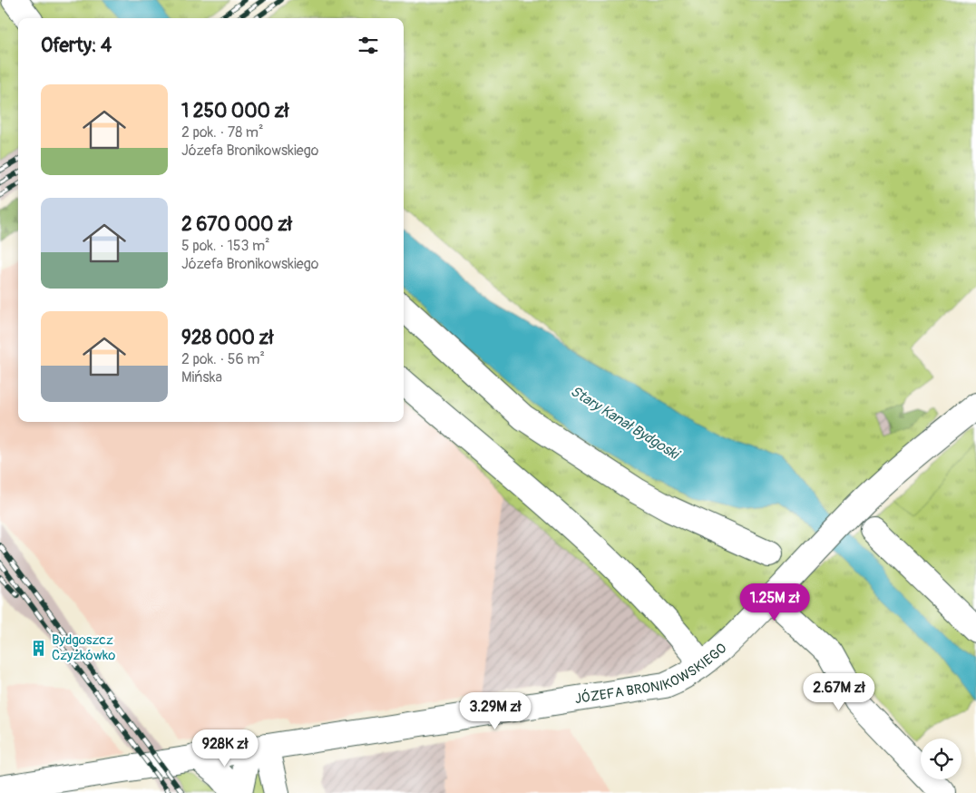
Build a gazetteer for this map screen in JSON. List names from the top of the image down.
{
  "streets": {
    "street": ["JÓZEFA BRONIKOWSKIEGO"]
  },
  "water": ["Stary Kanał Bydgoski"],
  "places": {
    "building": ["Bydgoszcz Czyżkówko"]
  },
  "page": {
    "heading": "Oferty: 4",
    "list": [
      {
        "name": "1 250 000 zł",
        "note": "2 pok. · 78 m² · Józefa Bronikowskiego"
      },
      {
        "name": "2 670 000 zł",
        "note": "5 pok. · 153 m² · Józefa Bronikowskiego"
      },
      {
        "name": "928 000 zł",
        "note": "2 pok. · 56 m² · Mińska"
      }
    ],
    "price": [
      "1.25M zł",
      "2.67M zł",
      "3.29M zł",
      "928K zł"
    ]
  }
}
